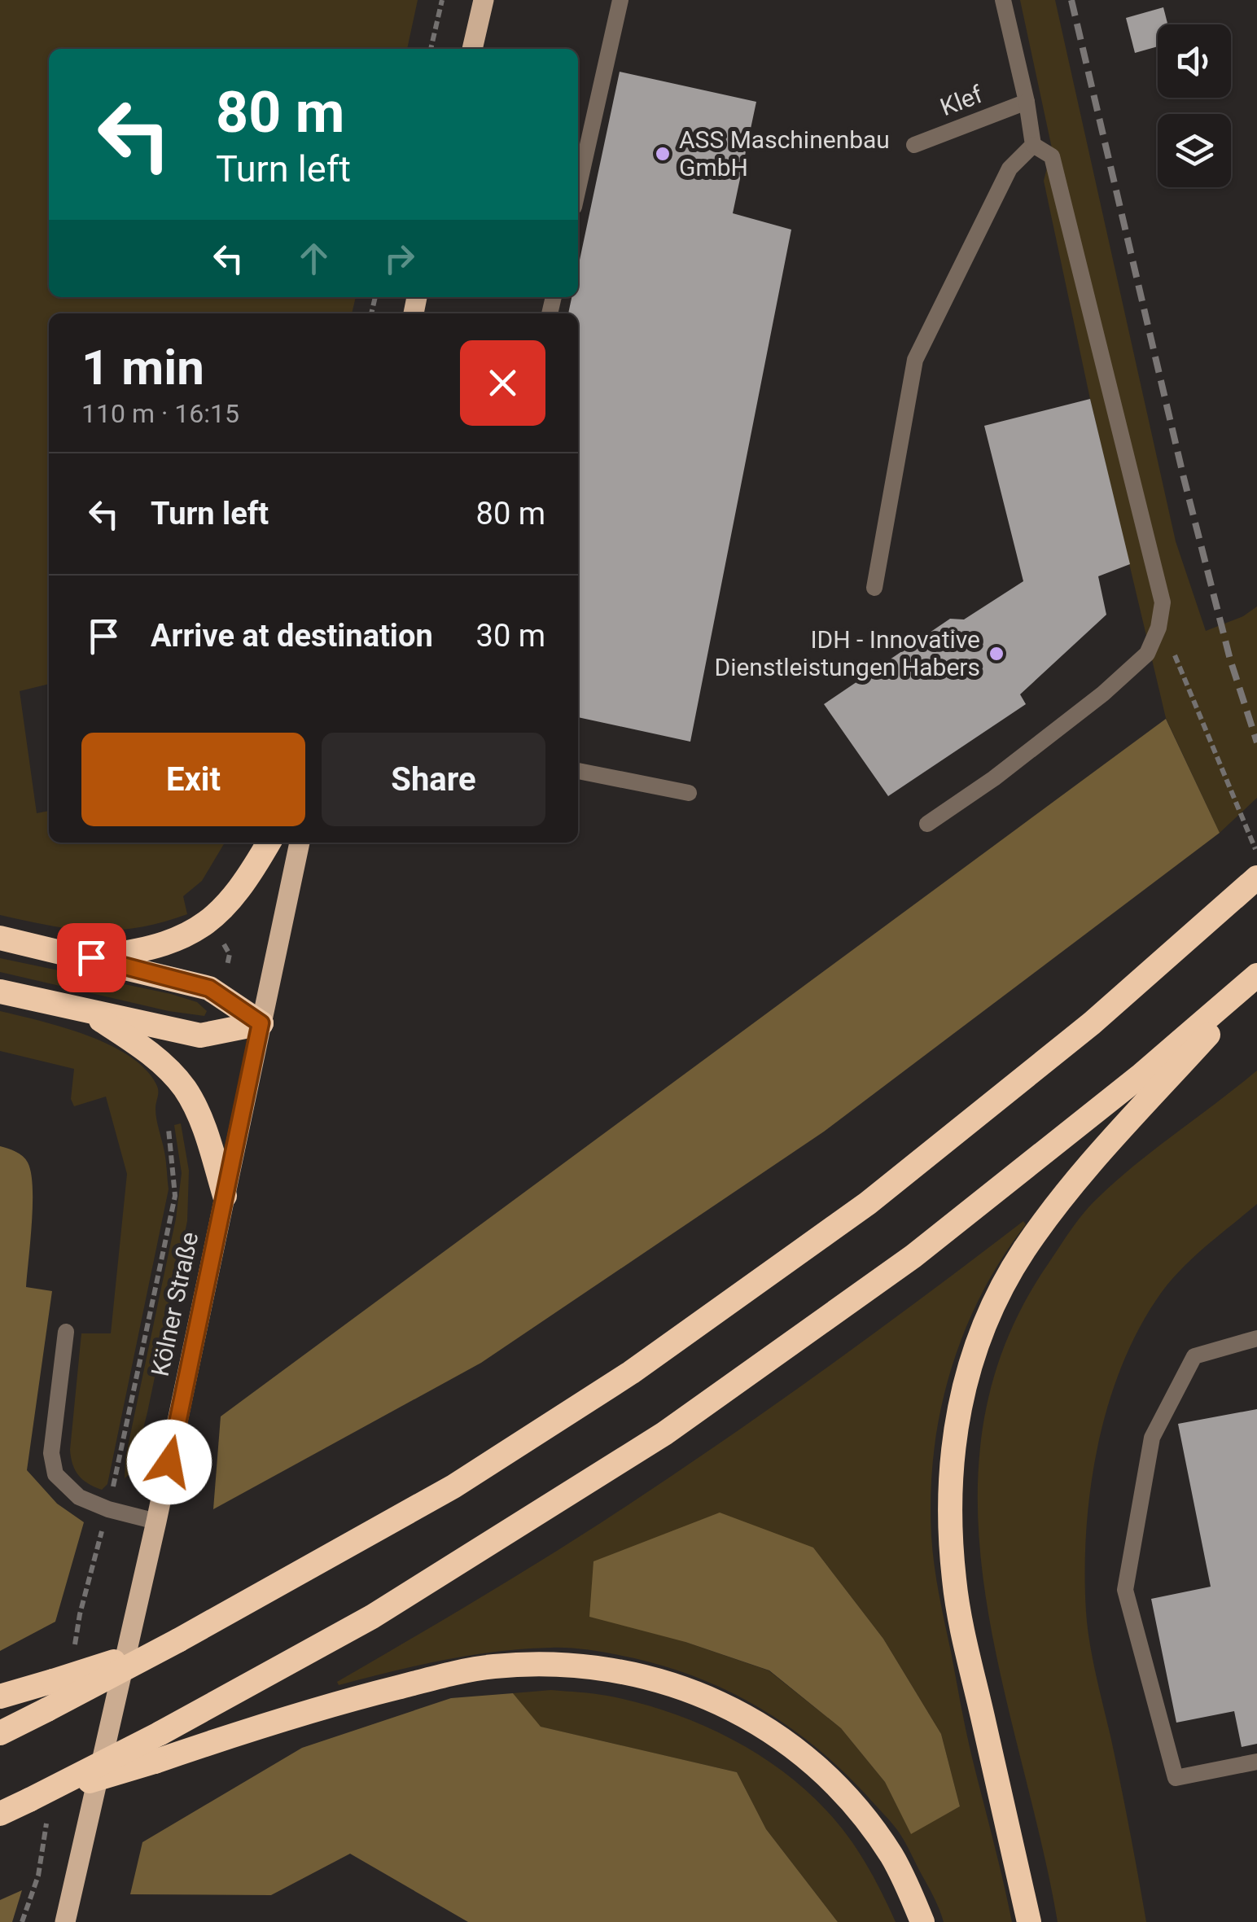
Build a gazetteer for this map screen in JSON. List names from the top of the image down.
{
  "streets": {
    "main road": ["Kölner Straße"],
    "lane": ["Klef"]
  },
  "places": ["ASS Maschinenbau GmbH", "IDH - Innovative Dienstleistungen Habers"],
  "page": {
    "turn": ["80 m", "Turn left"],
    "heading": ["1 min", "110 m · 16:15"],
    "list": [
      {
        "name": "Turn left",
        "value": "80 m"
      },
      {
        "name": "Arrive at destination",
        "value": "30 m"
      }
    ],
    "buttons": ["Exit", "Share"]
  }
}
